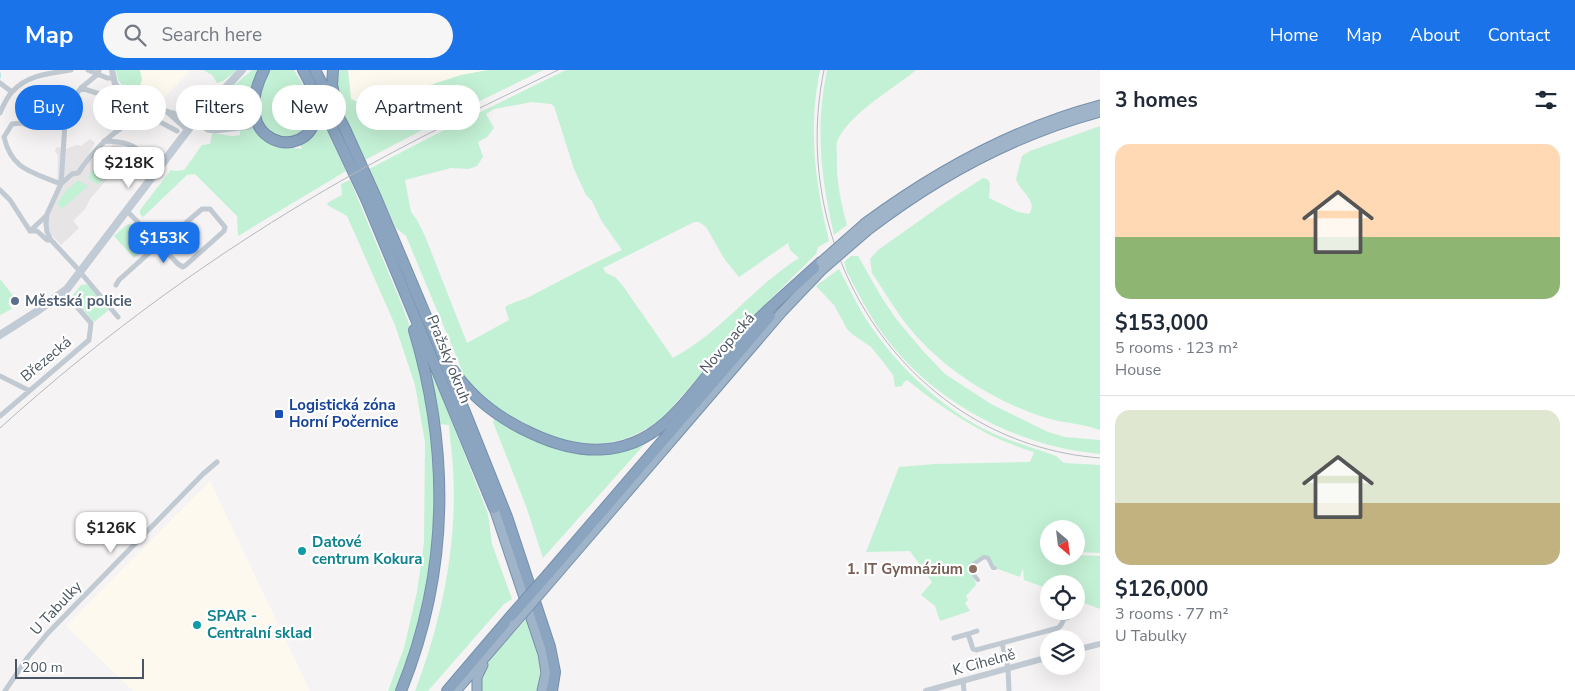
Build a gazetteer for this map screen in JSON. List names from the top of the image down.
{
  "streets": {
    "highway": ["Novopacká", "Pražský okruh"],
    "street": ["Březecká", "U Tabulky", "K Cihelně"]
  },
  "places": {
    "other": [
      "Městská policie",
      "Datové centrum Kokura",
      "1. IT Gymnázium",
      "SPAR - Centralní sklad"
    ],
    "transit": ["Logistická zóna Horní Počernice"]
  },
  "scale_bar": "200 m",
  "north": "bottom right",
  "page": {
    "header": "Map",
    "search": "Search here",
    "nav": [
      "Home",
      "Map",
      "About",
      "Contact"
    ],
    "heading": "3 homes",
    "chip": [
      "Buy",
      "Rent",
      "Filters",
      "New",
      "Apartment"
    ],
    "list": [
      {
        "name": "$153,000",
        "note": "5 rooms · 123 m² · House"
      },
      {
        "name": "$126,000",
        "note": "3 rooms · 77 m² · U Tabulky"
      }
    ],
    "price": ["$218K", "$153K", "$126K"],
    "scale": "200 m"
  }
}
